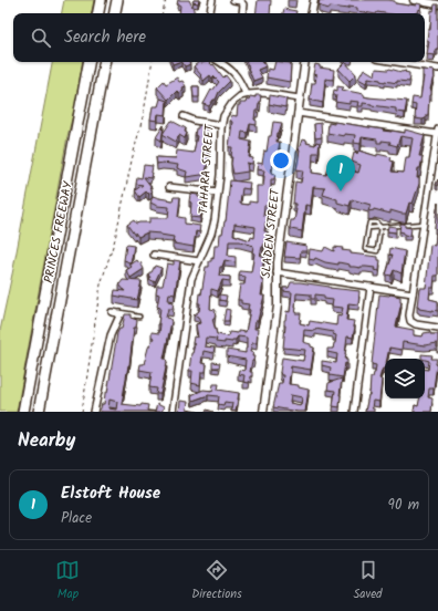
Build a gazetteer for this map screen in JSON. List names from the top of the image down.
{
  "streets": {
    "highway": ["PRINCES FREEWAY"],
    "street": ["TAHARA STREET", "SLADEN STREET"]
  },
  "page": {
    "search": "Search here",
    "pins": "1",
    "heading": "Nearby",
    "list": [
      {
        "mark": "1",
        "name": "Elstoft House",
        "note": "Place",
        "value": "90 m"
      }
    ],
    "nav": ["Map", "Directions", "Saved"]
  }
}
